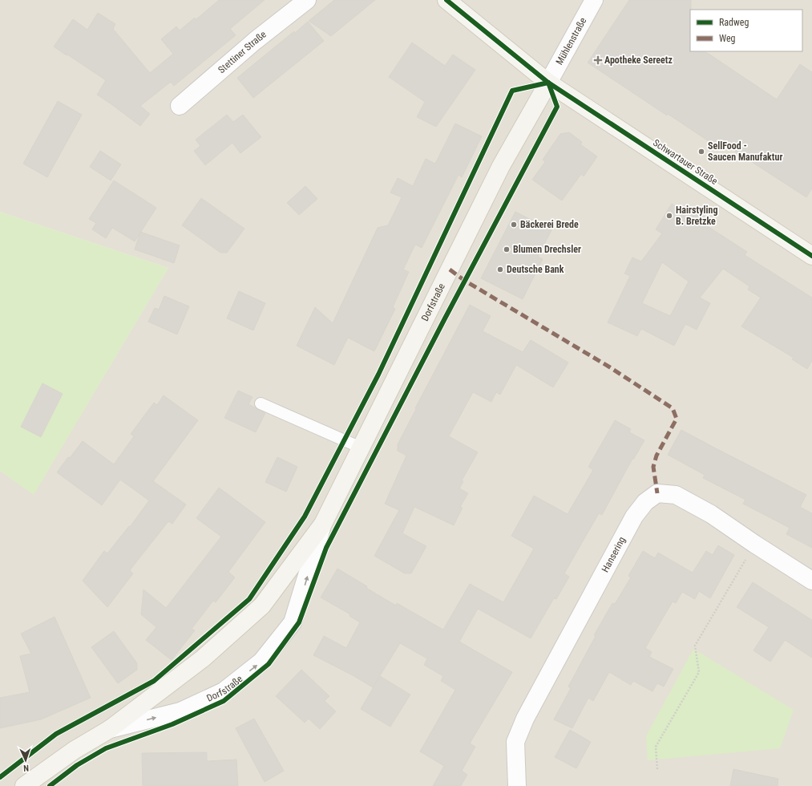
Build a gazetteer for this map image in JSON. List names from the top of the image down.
{
  "streets": {
    "main road": ["Schwartauer Straße", "Dorfstraße"],
    "street": ["Mühlenstraße", "Stettiner Straße", "Hansering"]
  },
  "crossings": [
    ["Mühlenstraße", "Schwartauer Straße"],
    ["Mühlenstraße", "Dorfstraße"],
    ["Schwartauer Straße", "Dorfstraße"]
  ],
  "places": {
    "health": ["Apotheke Sereetz"],
    "other": [
      "SellFood - Saucen Manufaktur",
      "Hairstyling B. Bretzke",
      "Bäckerei Brede",
      "Blumen Drechsler",
      "Deutsche Bank"
    ]
  },
  "legend": ["Radweg", "Weg"],
  "north": "bottom"
}
